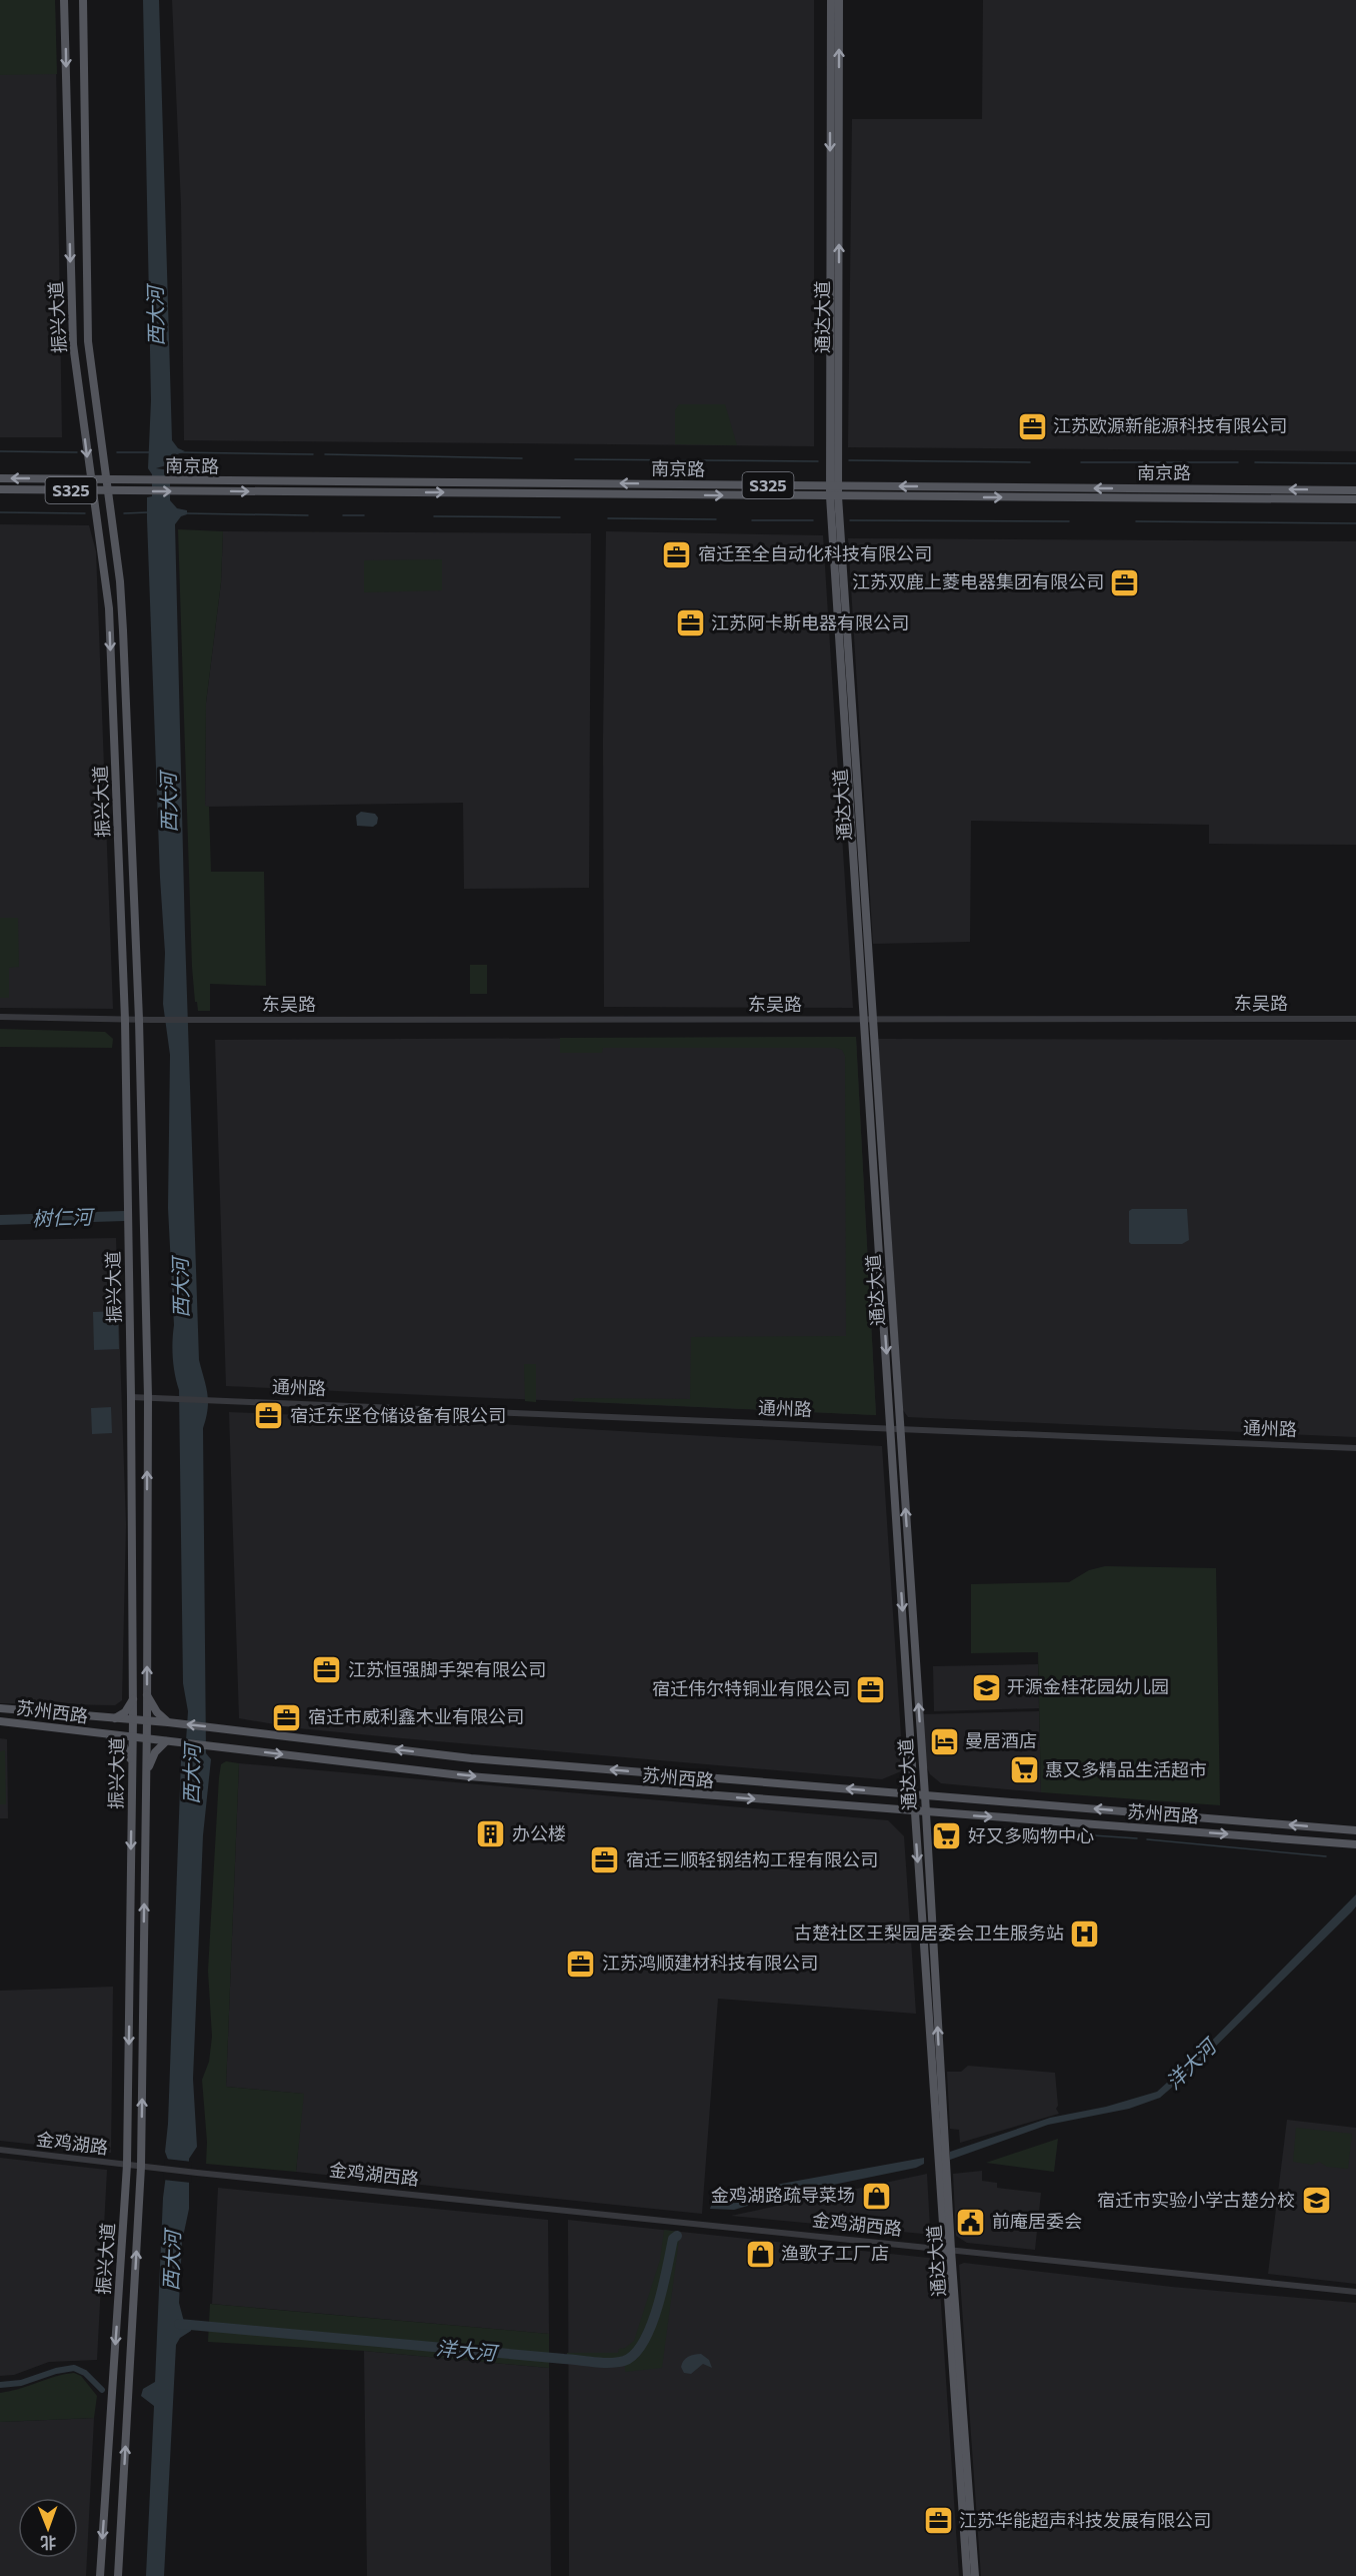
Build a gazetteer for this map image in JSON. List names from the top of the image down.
{
  "streets": {
    "main road": [
      "振兴大道",
      "通达大道",
      "南京路",
      "S325",
      "苏州西路"
    ],
    "street": [
      "东吴路",
      "通州路",
      "金鸡湖路",
      "金鸡湖西路"
    ]
  },
  "crossings": [
    ["振兴大道", "南京路"],
    ["振兴大道", "东吴路"],
    ["振兴大道", "通州路"],
    ["振兴大道", "苏州西路"],
    ["振兴大道", "金鸡湖路"],
    ["振兴大道", "金鸡湖西路"],
    ["通达大道", "南京路"],
    ["通达大道", "东吴路"],
    ["通达大道", "通州路"],
    ["通达大道", "苏州西路"],
    ["通达大道", "金鸡湖西路"],
    ["金鸡湖路", "金鸡湖西路"]
  ],
  "water": ["西大河", "树仁河", "洋大河"],
  "places": {
    "office": [
      "江苏欧源新能源科技有限公司",
      "宿迁至全自动化科技有限公司",
      "江苏双鹿上菱电器集团有限公司",
      "江苏阿卡斯电器有限公司",
      "宿迁东坚仓储设备有限公司",
      "江苏恒强脚手架有限公司",
      "宿迁伟尔特铜业有限公司",
      "宿迁市威利鑫木业有限公司",
      "宿迁三顺轻钢结构工程有限公司",
      "江苏鸿顺建材科技有限公司",
      "江苏华能超声科技发展有限公司"
    ],
    "school or university": ["开源金桂花园幼儿园", "宿迁市实验小学古楚分校"],
    "hotel": ["曼居酒店"],
    "supermarket": ["惠又多精品生活超市", "好又多购物中心"],
    "building": ["办公楼"],
    "hospital": ["古楚社区王梨园居委会卫生服务站"],
    "shop": ["金鸡湖路疏导菜场", "渔歌子工厂店"],
    "public building": ["前庵居委会"]
  },
  "north": "bottom"
}
